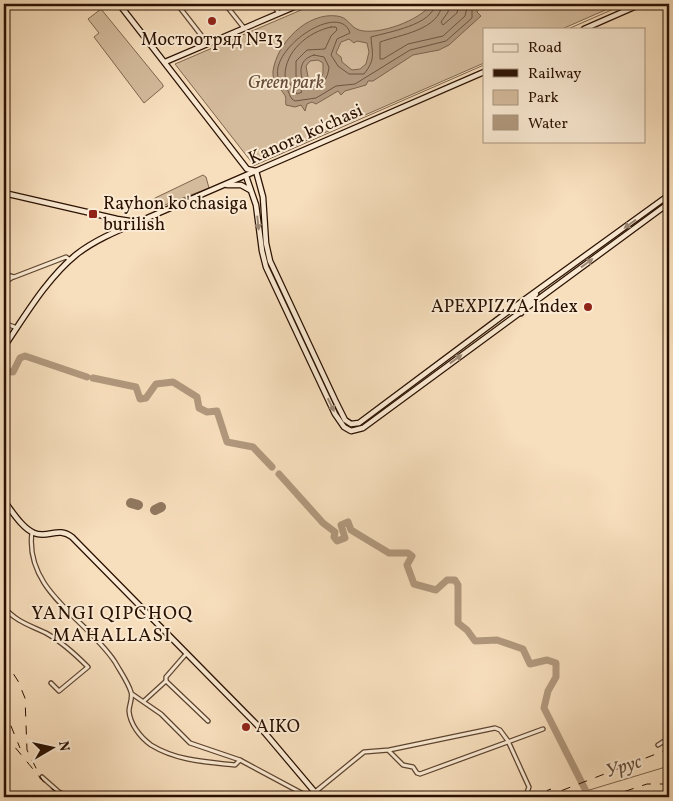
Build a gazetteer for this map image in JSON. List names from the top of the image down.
{
  "streets": {
    "street": ["Kanora ko'chasi"]
  },
  "districts": ["YANGI QIPCHOQ MAHALLASI"],
  "water": ["Урус"],
  "parks": ["Green park"],
  "places": {
    "other": ["Мостоотряд №13", "APEXPIZZA Index", "AIKO"],
    "transit": ["Rayhon ko'chasiga burilish"]
  },
  "legend": [
    "Road",
    "Railway",
    "Park",
    "Water"
  ],
  "north": "right"
}
